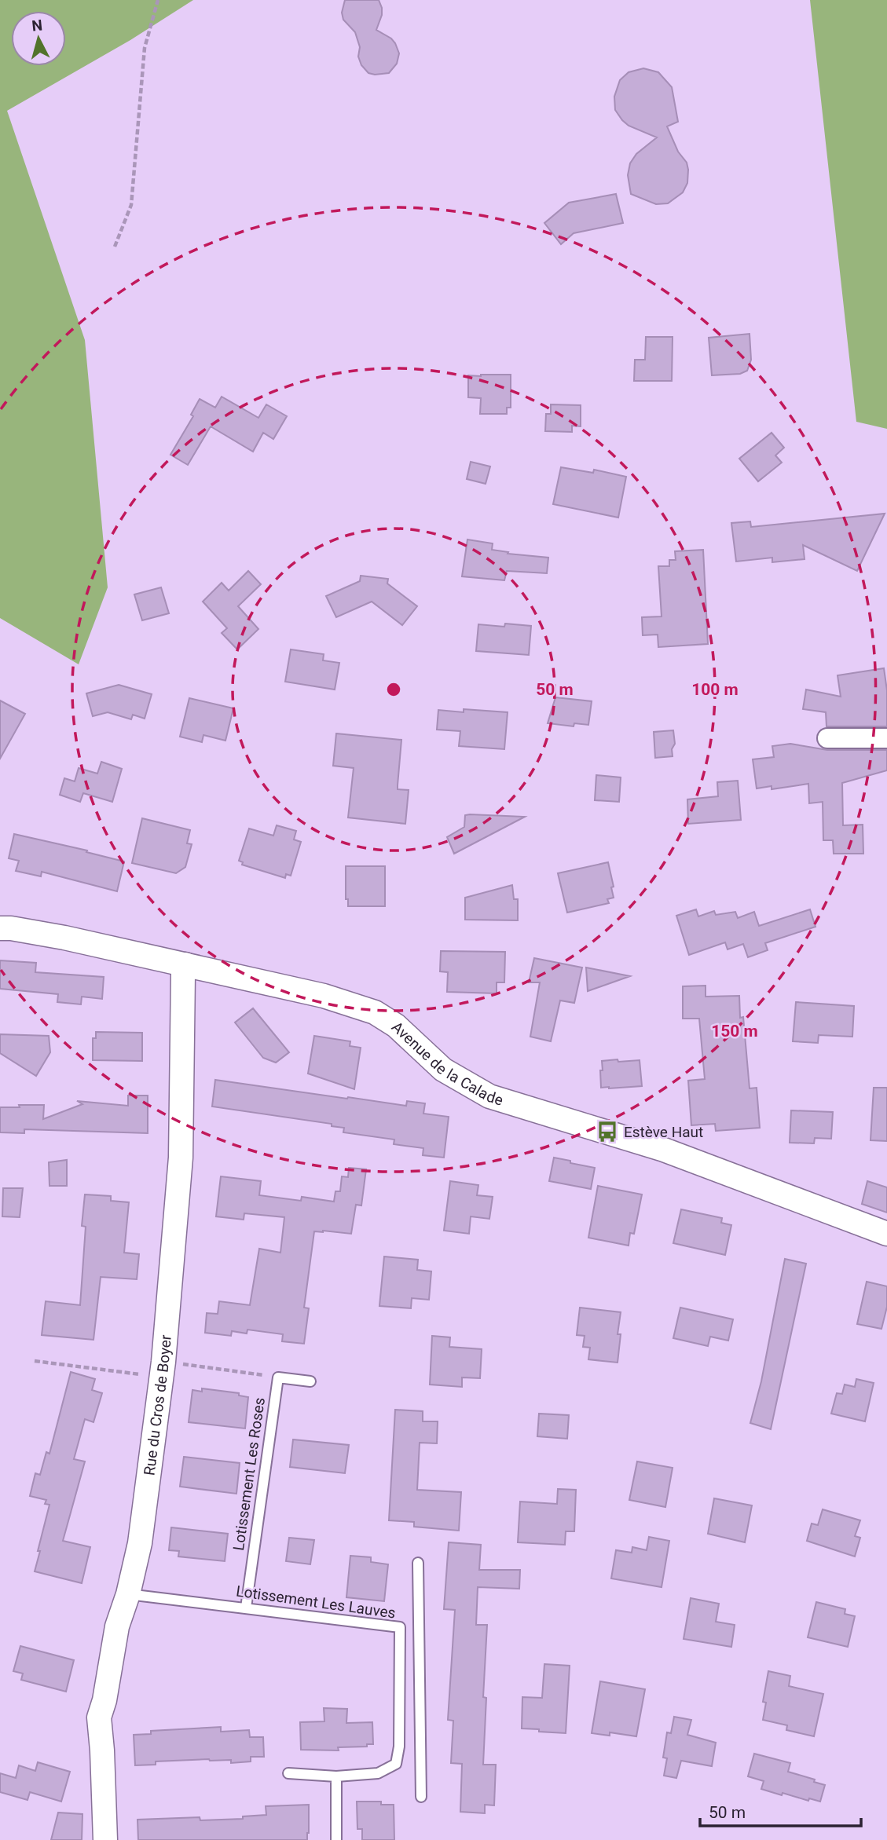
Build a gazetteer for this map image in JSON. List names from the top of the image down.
{
  "streets": {
    "street": ["Avenue de la Calade", "Rue du Cros de Boyer"],
    "lane": ["Lotissement Les Roses", "Lotissement Les Lauves"]
  },
  "crossings": [
    ["Avenue de la Calade", "Rue du Cros de Boyer"],
    ["Rue du Cros de Boyer", "Lotissement Les Lauves"],
    ["Lotissement Les Roses", "Lotissement Les Lauves"]
  ],
  "places": {
    "bus stop": ["Estève Haut"]
  },
  "scale_bar": "50 m",
  "north": "top",
  "rings": ["50 m", "100 m", "150 m"]
}
